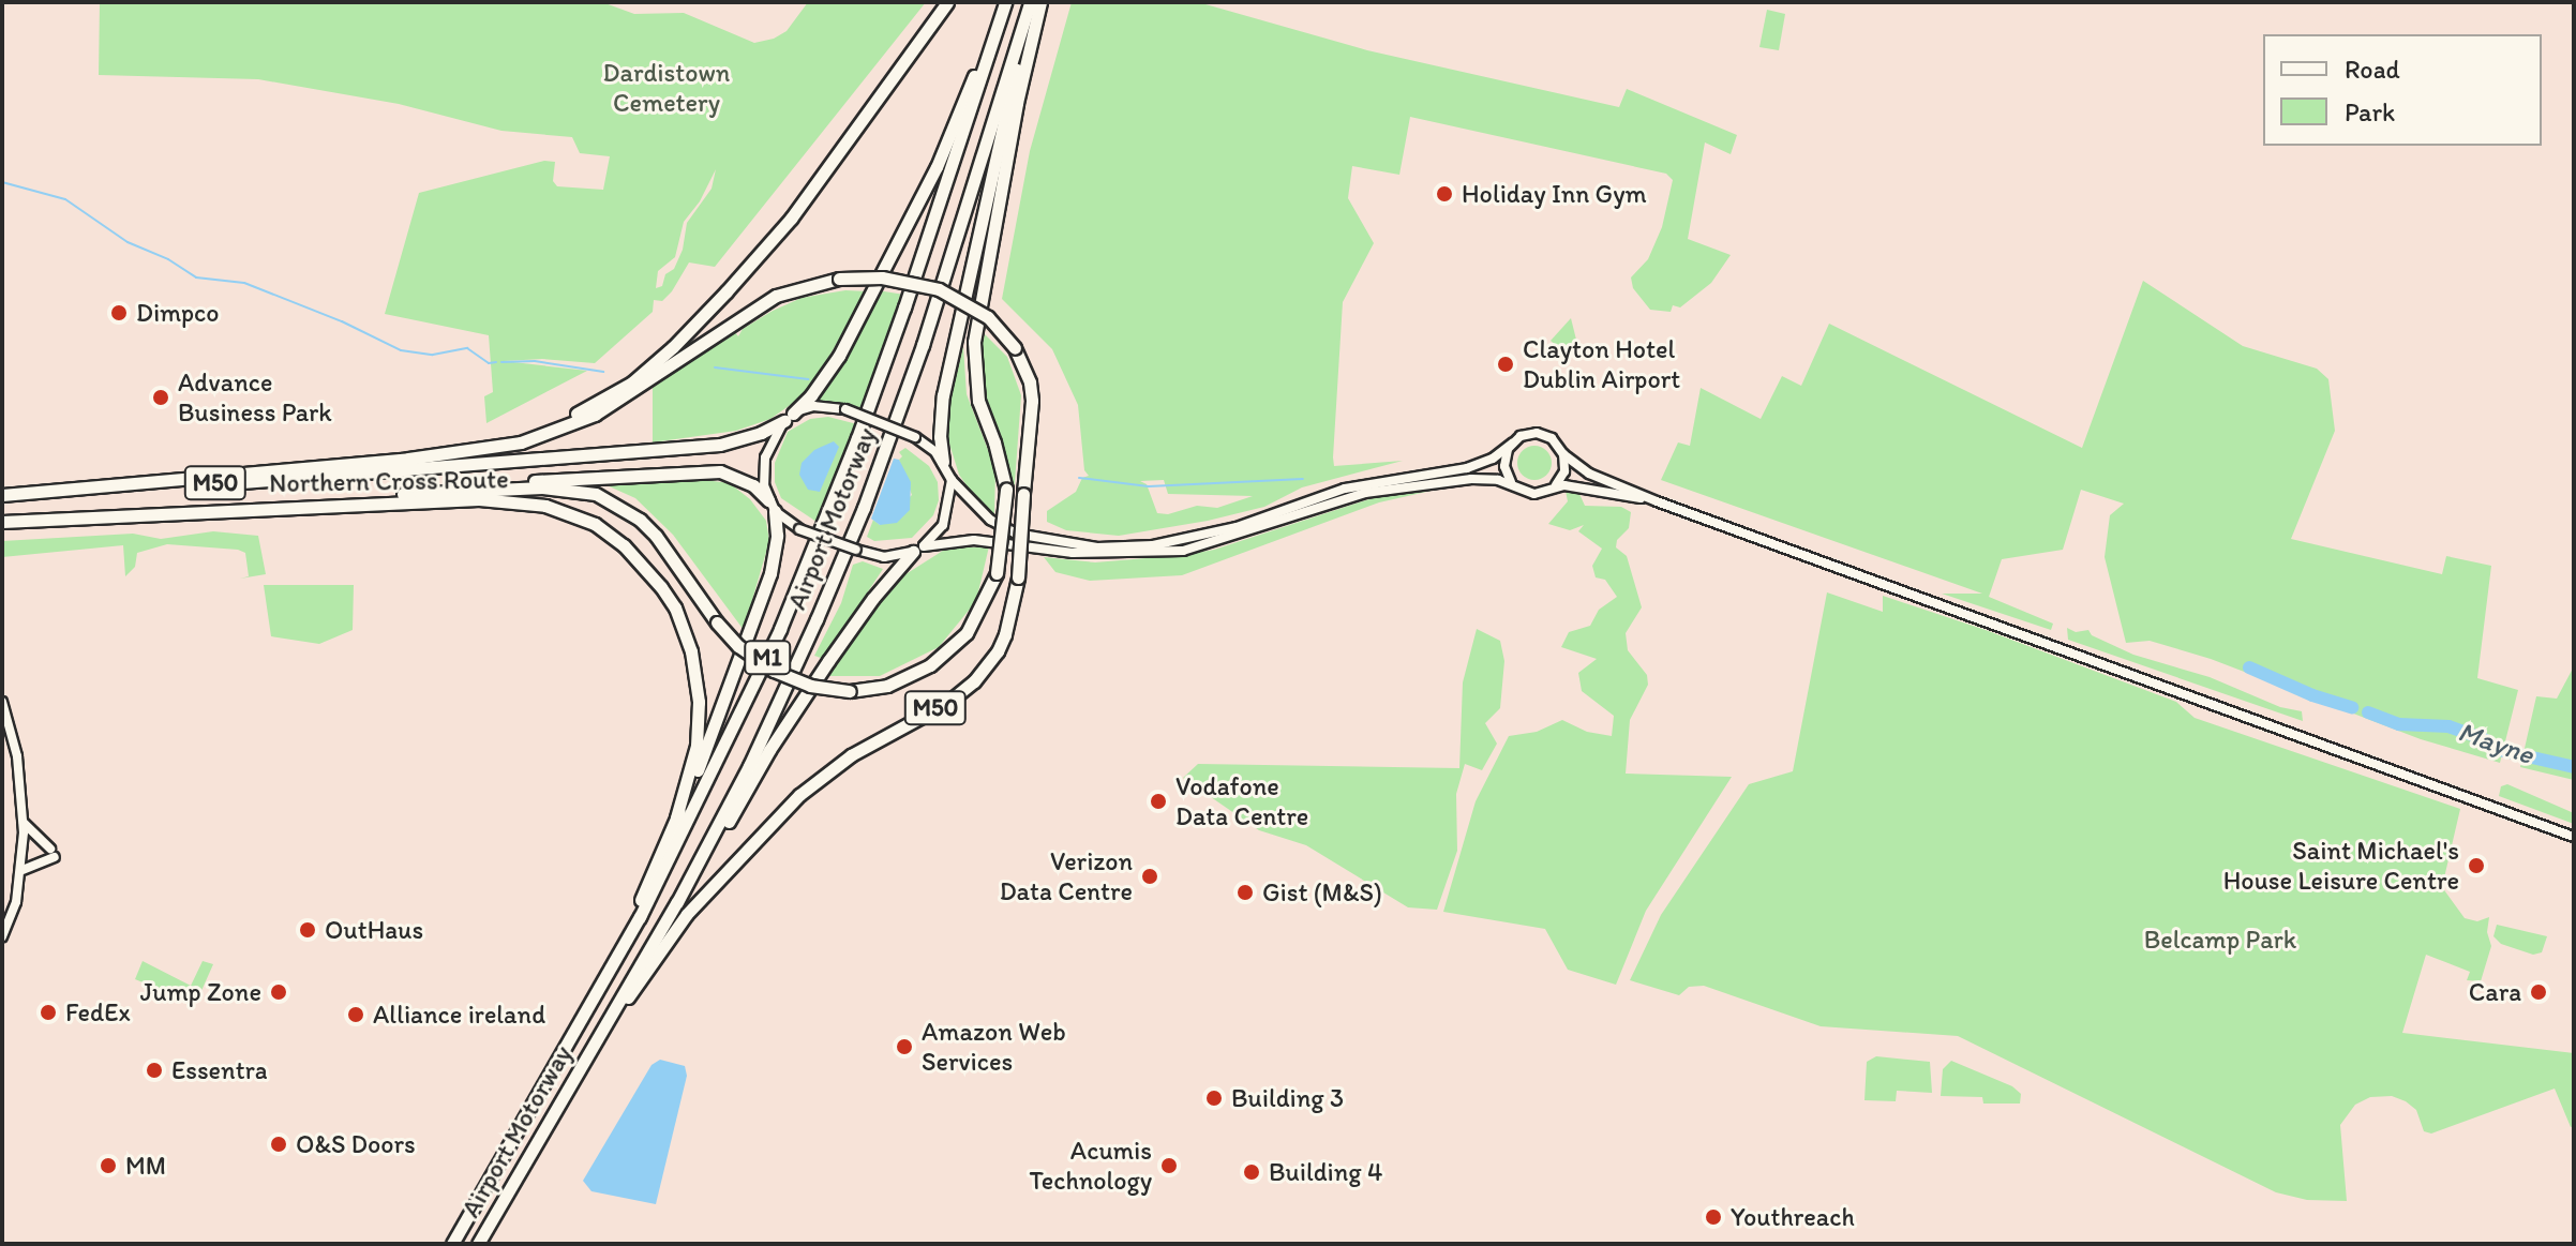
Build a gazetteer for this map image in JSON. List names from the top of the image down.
{
  "streets": {
    "highway": [
      "Northern Cross Route",
      "M50",
      "Airport Motorway",
      "M1"
    ]
  },
  "crossings": [
    ["Northern Cross Route", "M50"],
    ["M50", "Airport Motorway"]
  ],
  "water": ["Mayne"],
  "parks": ["Dardistown Cemetery", "Belcamp Park"],
  "places": [
    "Holiday Inn Gym",
    "Dimpco",
    "Clayton Hotel Dublin Airport",
    "Advance Business Park",
    "Vodafone Data Centre",
    "Saint Michael's House Leisure Centre",
    "Verizon Data Centre",
    "Gist (M&S)",
    "OutHaus",
    "Jump Zone",
    "Cara",
    "FedEx",
    "Alliance ireland",
    "Amazon Web Services",
    "Essentra",
    "Building 3",
    "O&S Doors",
    "MM",
    "Acumis Technology",
    "Building 4",
    "Youthreach"
  ],
  "legend": ["Road", "Park"]
}
